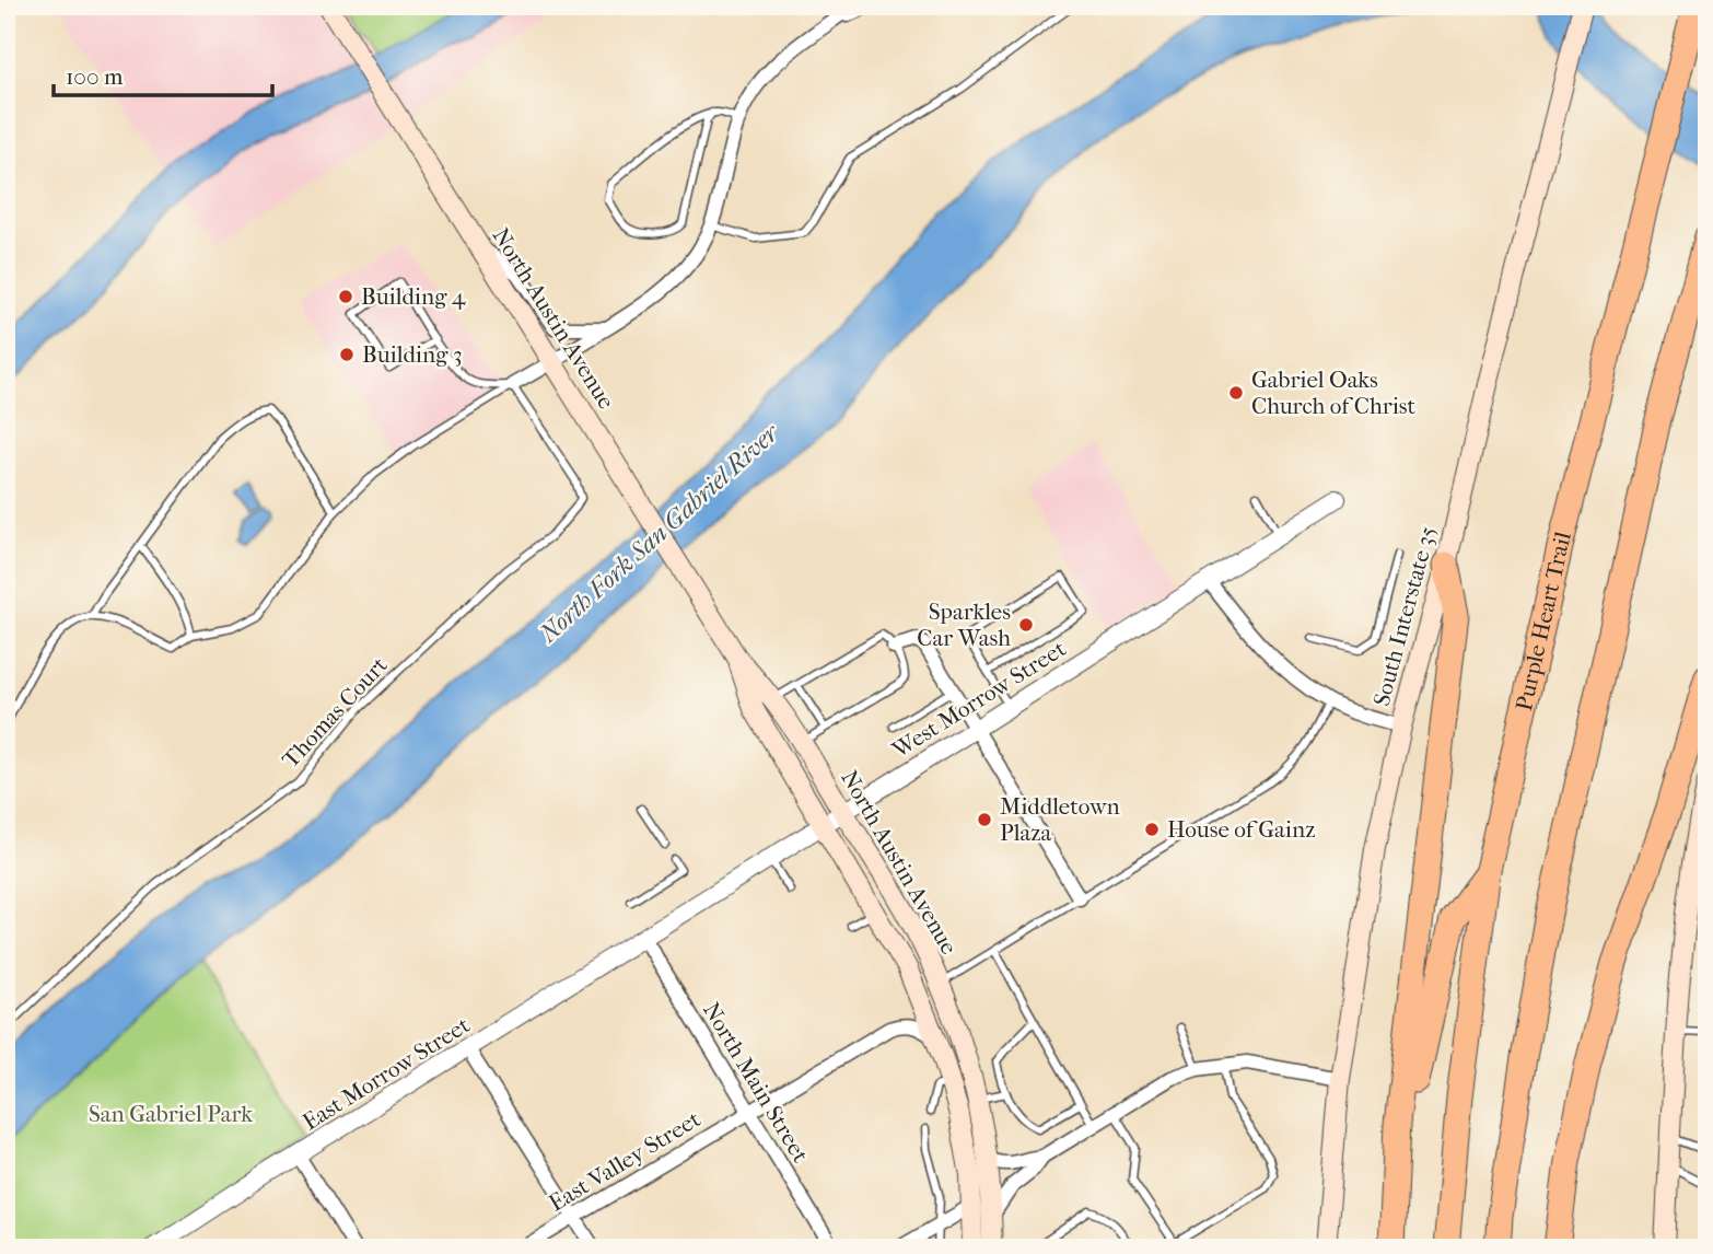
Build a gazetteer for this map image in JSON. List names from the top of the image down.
{
  "streets": {
    "highway": ["Purple Heart Trail"],
    "main road": ["North Austin Avenue", "South Interstate 35"],
    "street": [
      "West Morrow Street",
      "East Morrow Street",
      "North Main Street",
      "East Valley Street"
    ],
    "lane": ["Thomas Court"]
  },
  "crossings": [
    ["North Austin Avenue", "West Morrow Street"],
    ["North Austin Avenue", "East Valley Street"],
    ["West Morrow Street", "East Morrow Street"],
    ["West Morrow Street", "North Main Street"],
    ["East Morrow Street", "North Main Street"],
    ["North Main Street", "East Valley Street"]
  ],
  "water": ["North Fork San Gabriel River"],
  "parks": ["San Gabriel Park"],
  "places": [
    "Building 4",
    "Building 3",
    "Gabriel Oaks Church of Christ",
    "Sparkles Car Wash",
    "Middletown Plaza",
    "House of Gainz"
  ],
  "scale_bar": "100 m"
}
